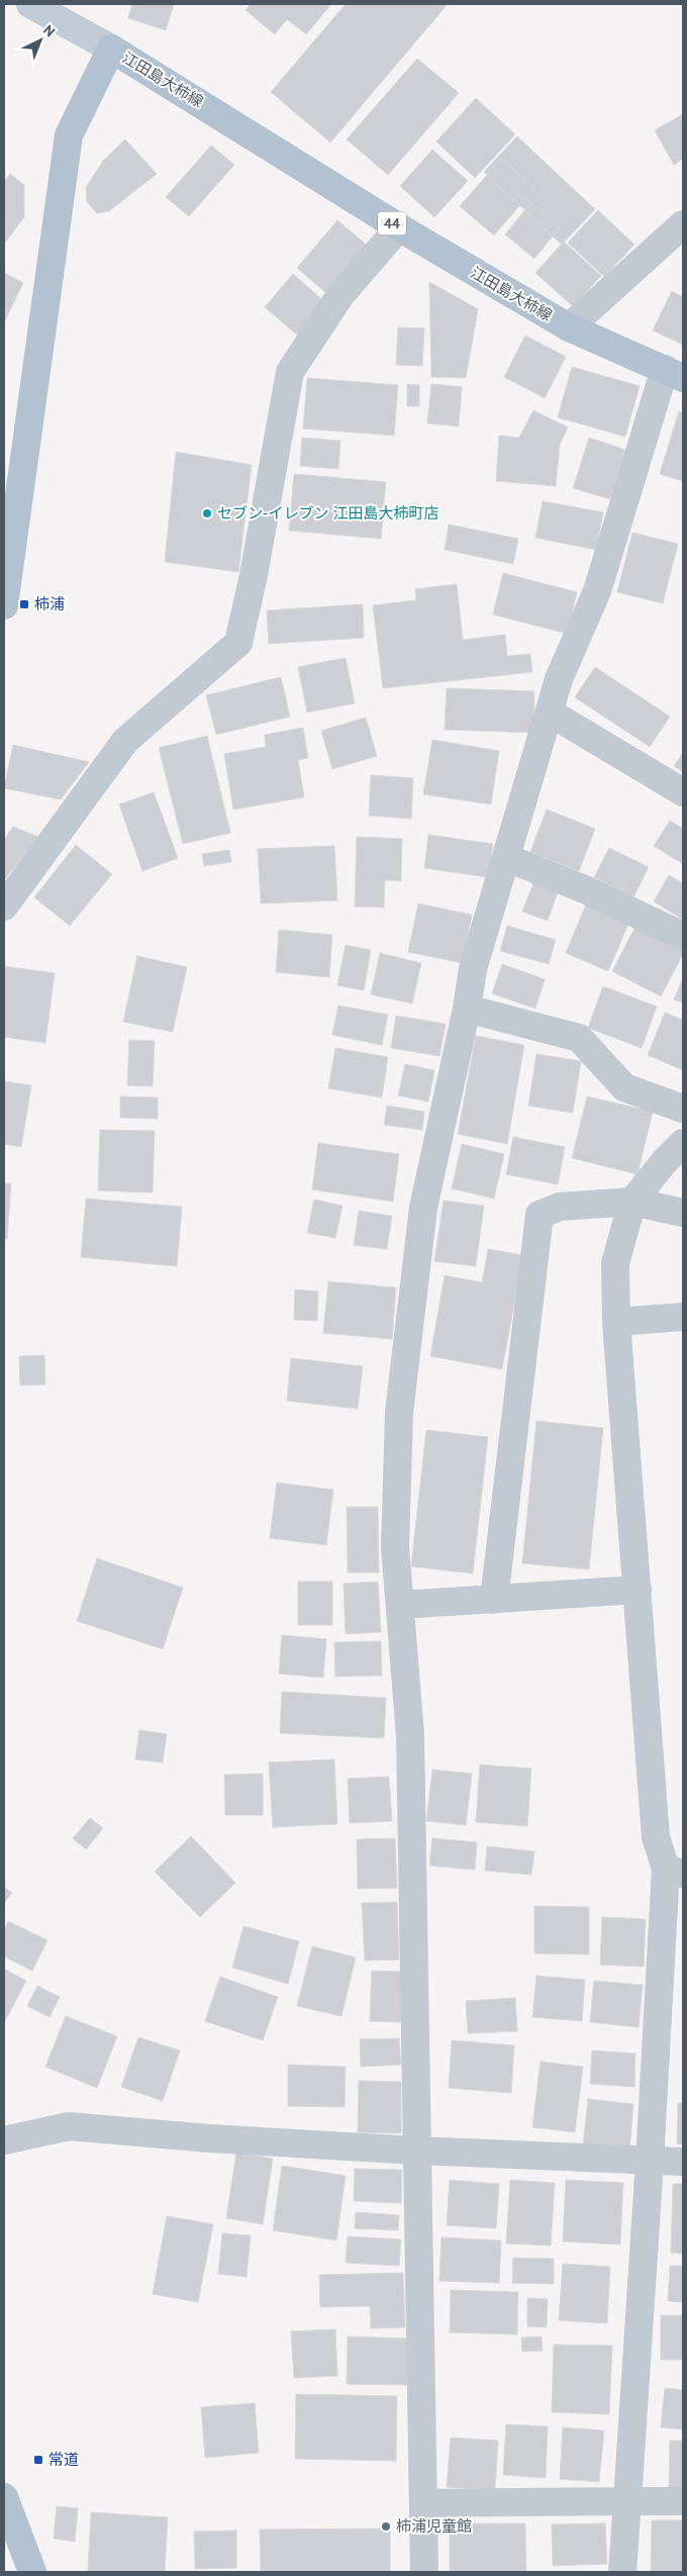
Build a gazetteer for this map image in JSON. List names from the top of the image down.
{
  "streets": {
    "main road": ["江田島大柿線", "44"]
  },
  "places": {
    "other": ["セブン-イレブン 江田島大柿町店", "柿浦児童館"],
    "transit": ["柿浦", "常道"]
  },
  "north": "top right"
}
